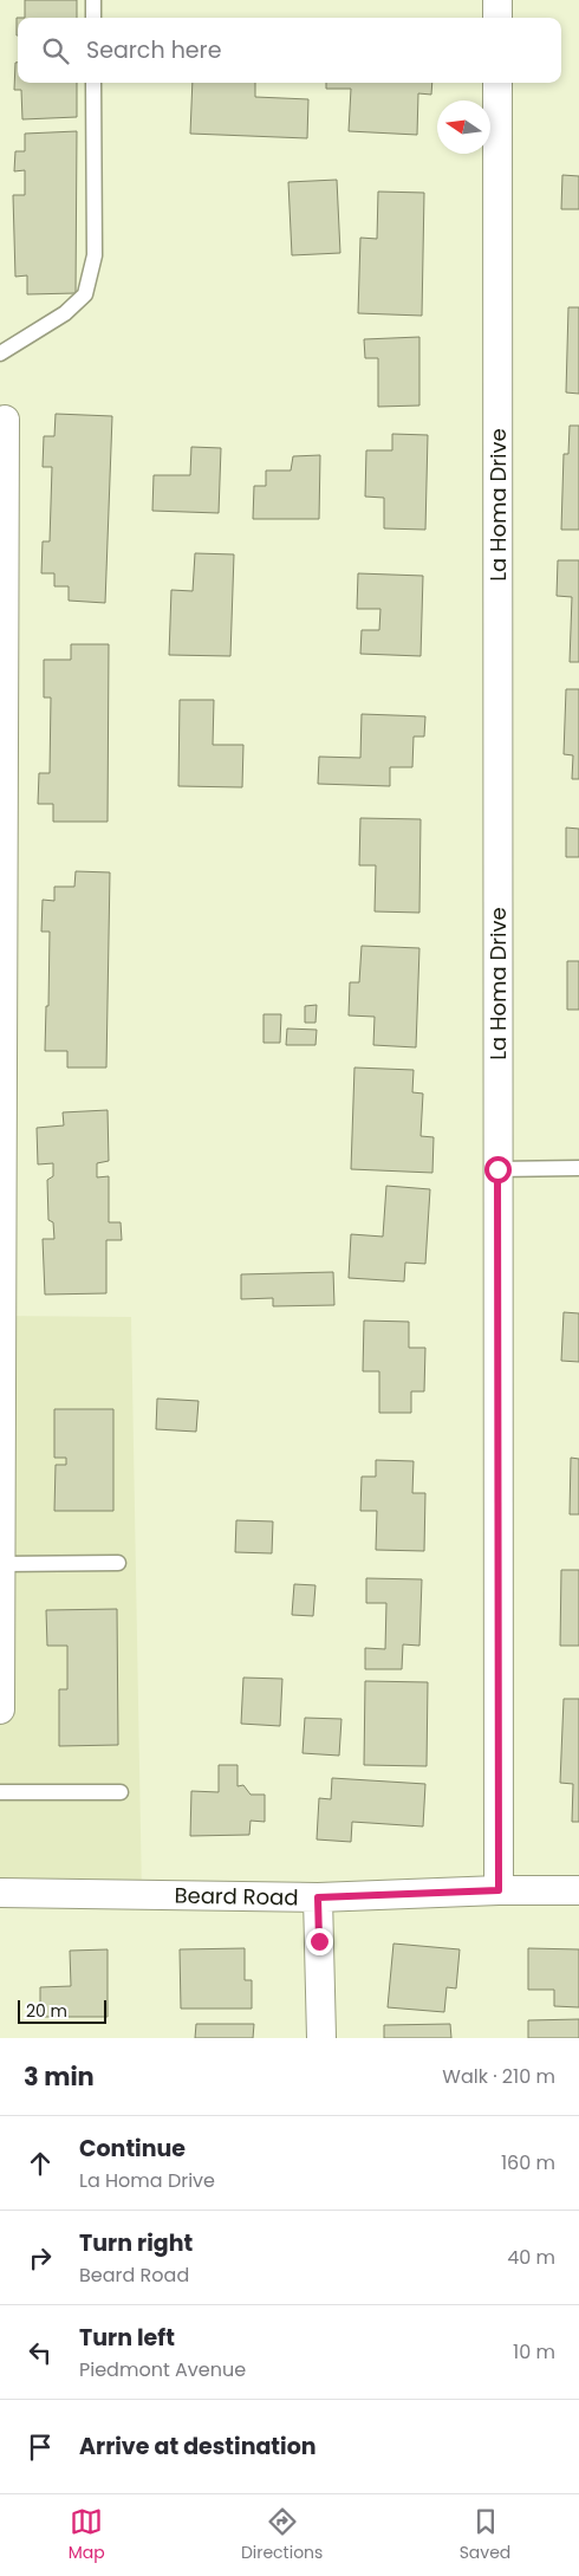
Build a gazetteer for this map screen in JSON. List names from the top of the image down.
{
  "streets": {
    "street": ["La Homa Drive", "Beard Road"]
  },
  "crossings": [
    ["La Homa Drive", "Beard Road"]
  ],
  "scale_bar": "20 m",
  "north": "left",
  "page": {
    "search": "Search here",
    "scale": "20 m",
    "heading": ["3 min", "Walk · 210 m"],
    "list": [
      ["Continue", "La Homa Drive", "160 m"],
      ["Turn right", "Beard Road", "40 m"],
      ["Turn left", "Piedmont Avenue", "10 m"],
      "Arrive at destination"
    ],
    "nav": ["Map", "Directions", "Saved"]
  }
}
